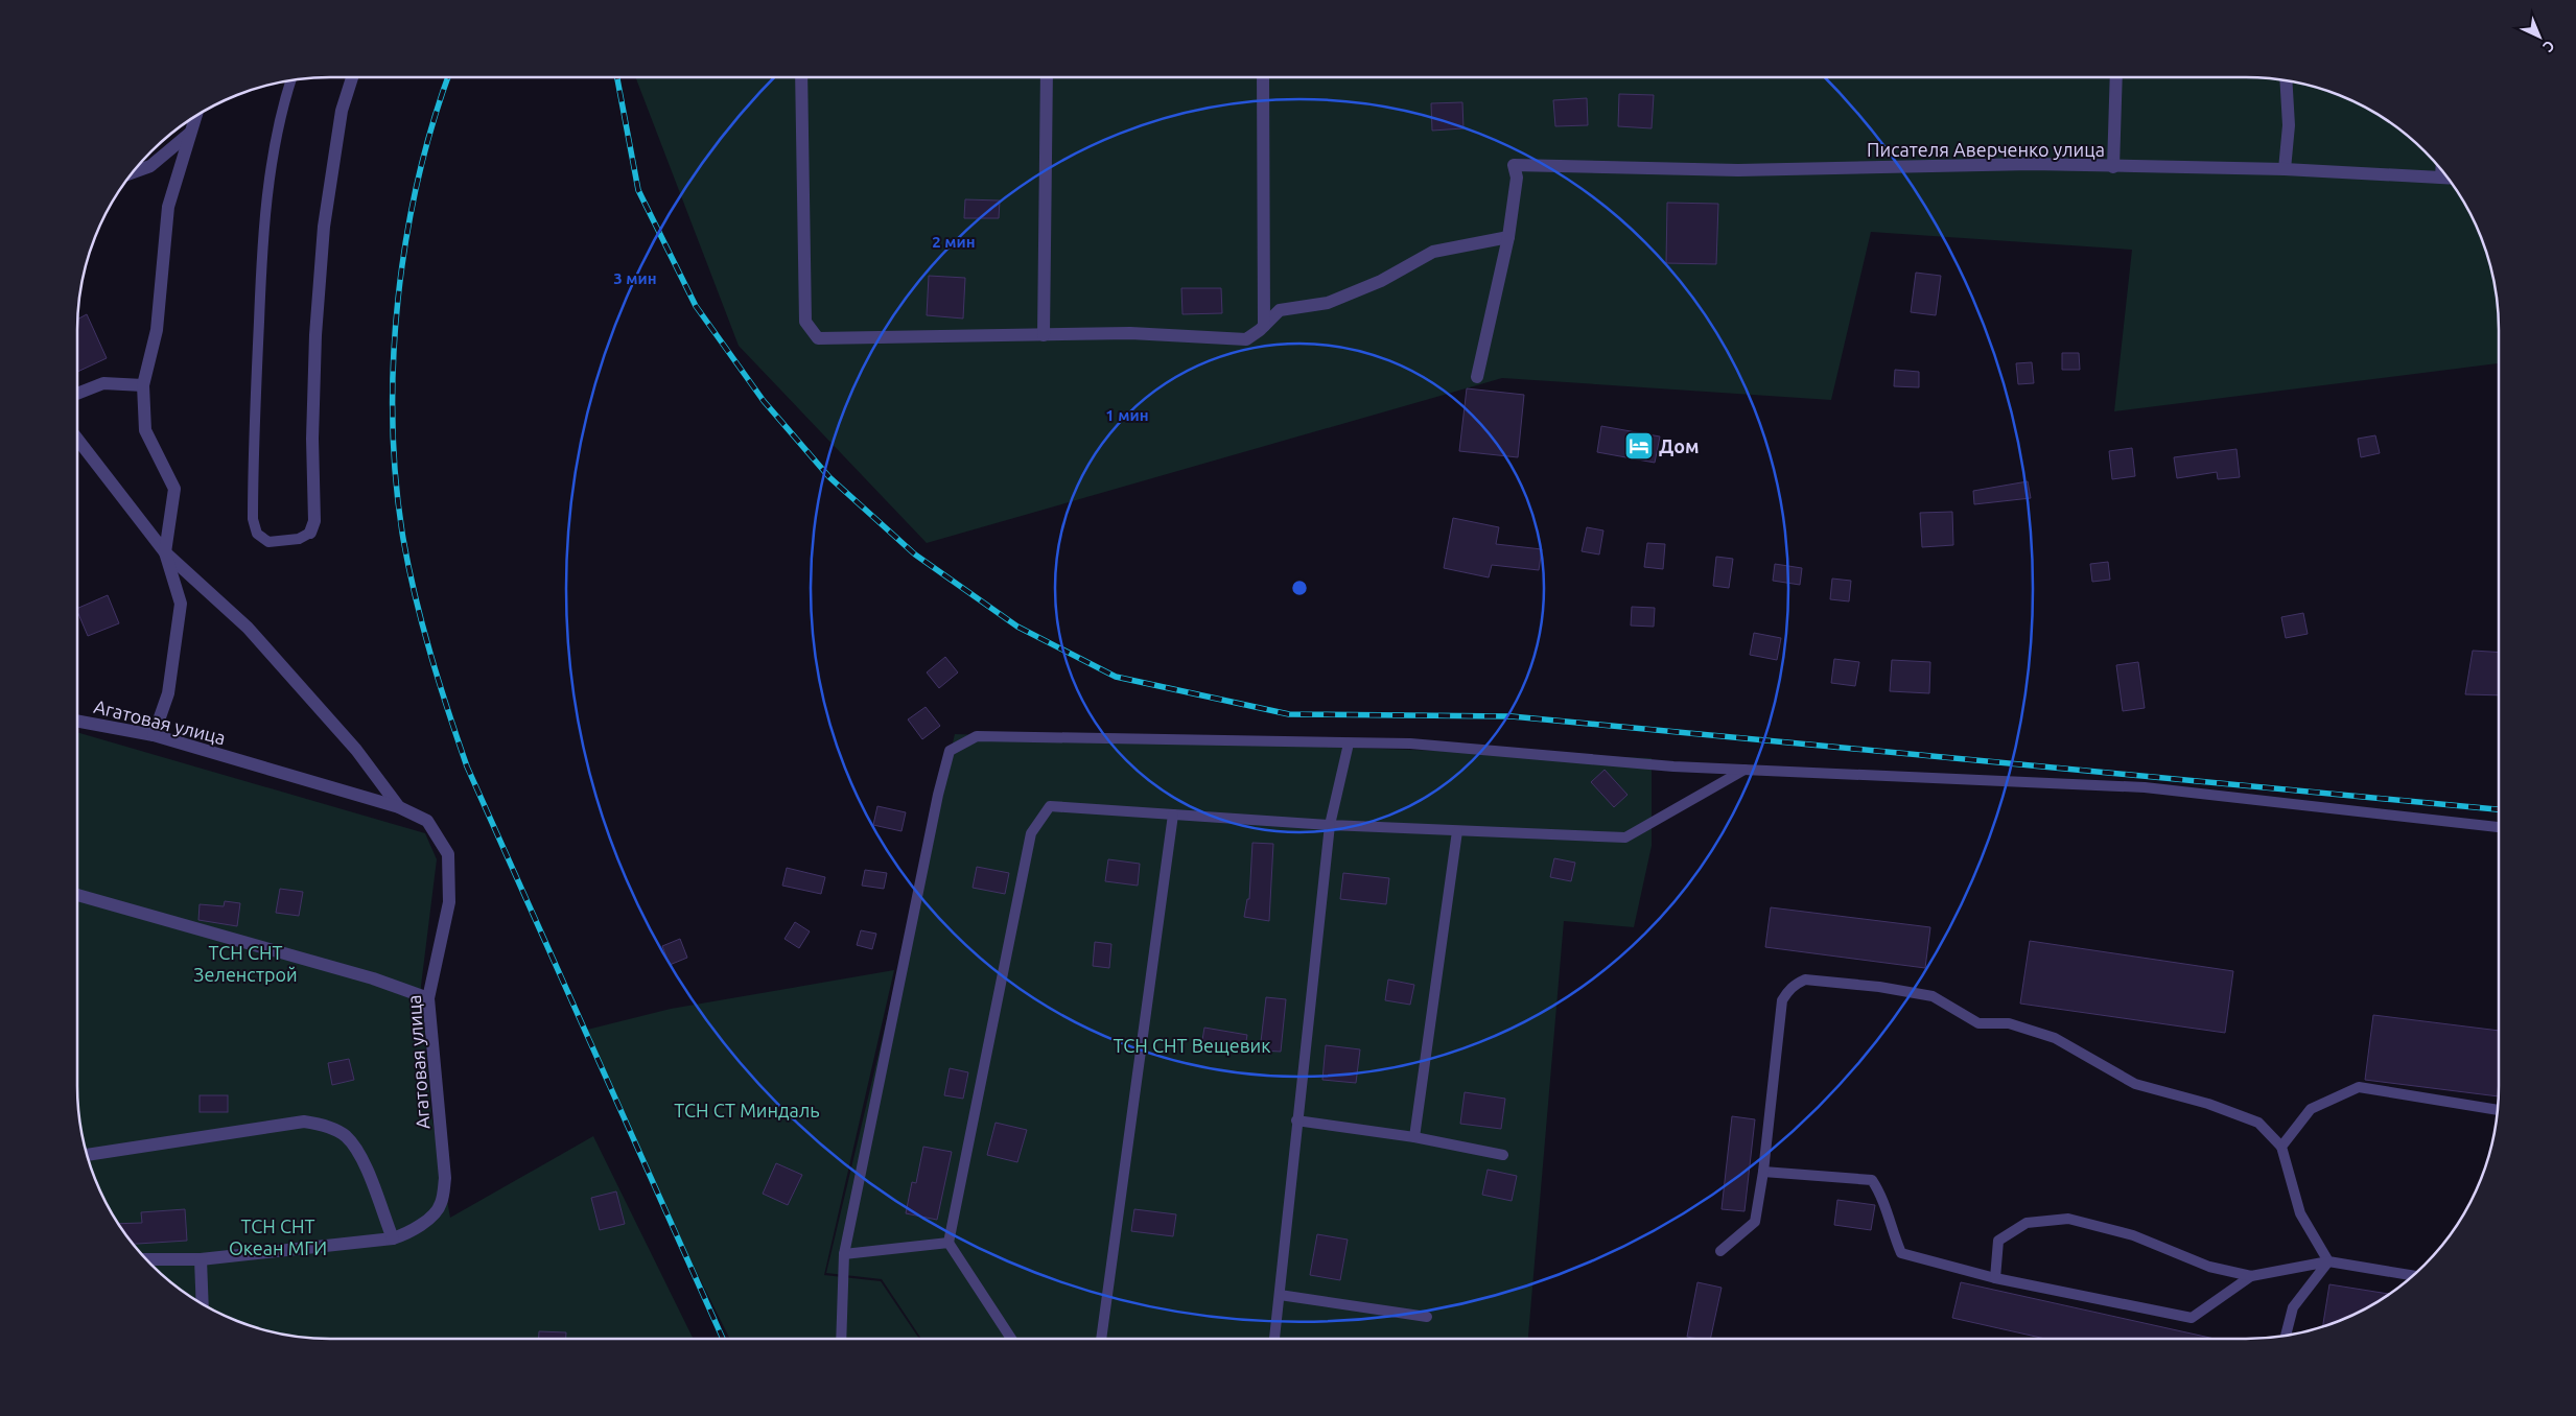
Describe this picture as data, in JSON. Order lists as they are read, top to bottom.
{
  "streets": {
    "street": ["Писателя Аверченко улица", "Агатовая улица"]
  },
  "parks": [
    "ТСН СНТ Зеленстрой",
    "ТСН СНТ Вещевик",
    "ТСН СТ Миндаль",
    "ТСН СНТ Океан МГИ"
  ],
  "places": {
    "hotel": ["Дом"]
  },
  "north": "bottom right",
  "rings": ["2 мин", "3 мин", "1 мин"]
}
